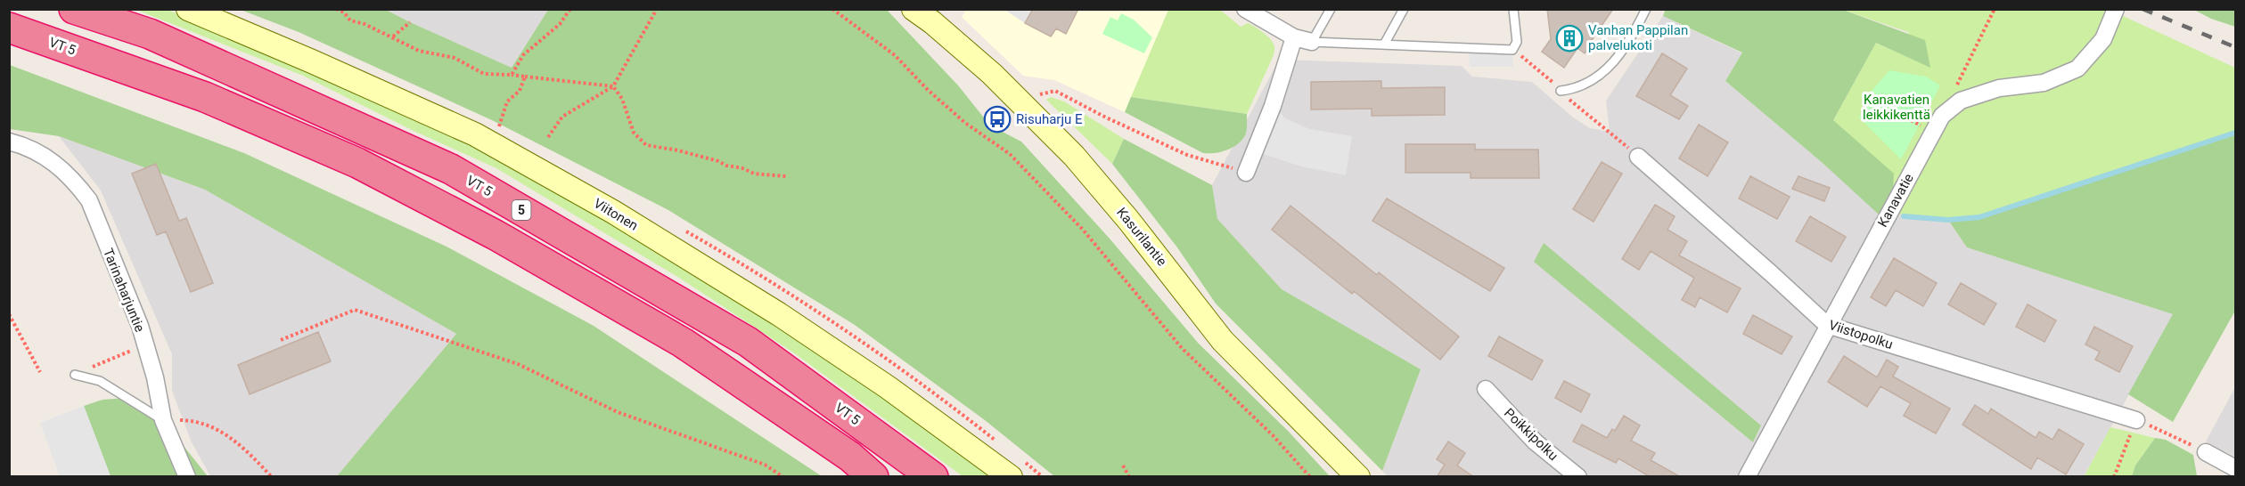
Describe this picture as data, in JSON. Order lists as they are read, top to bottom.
{
  "streets": {
    "highway": ["VT 5", "5"],
    "main road": ["Viitonen", "Kasurilantie"],
    "street": [
      "Kanavatie",
      "Tarinaharjuntie",
      "Viistopolku",
      "Poikkipolku"
    ]
  },
  "crossings": [
    ["Kanavatie", "Viistopolku"]
  ],
  "parks": ["Kanavatien leikkikenttä"],
  "places": {
    "building": ["Vanhan Pappilan palvelukoti"],
    "bus stop": ["Risuharju E"]
  }
}
